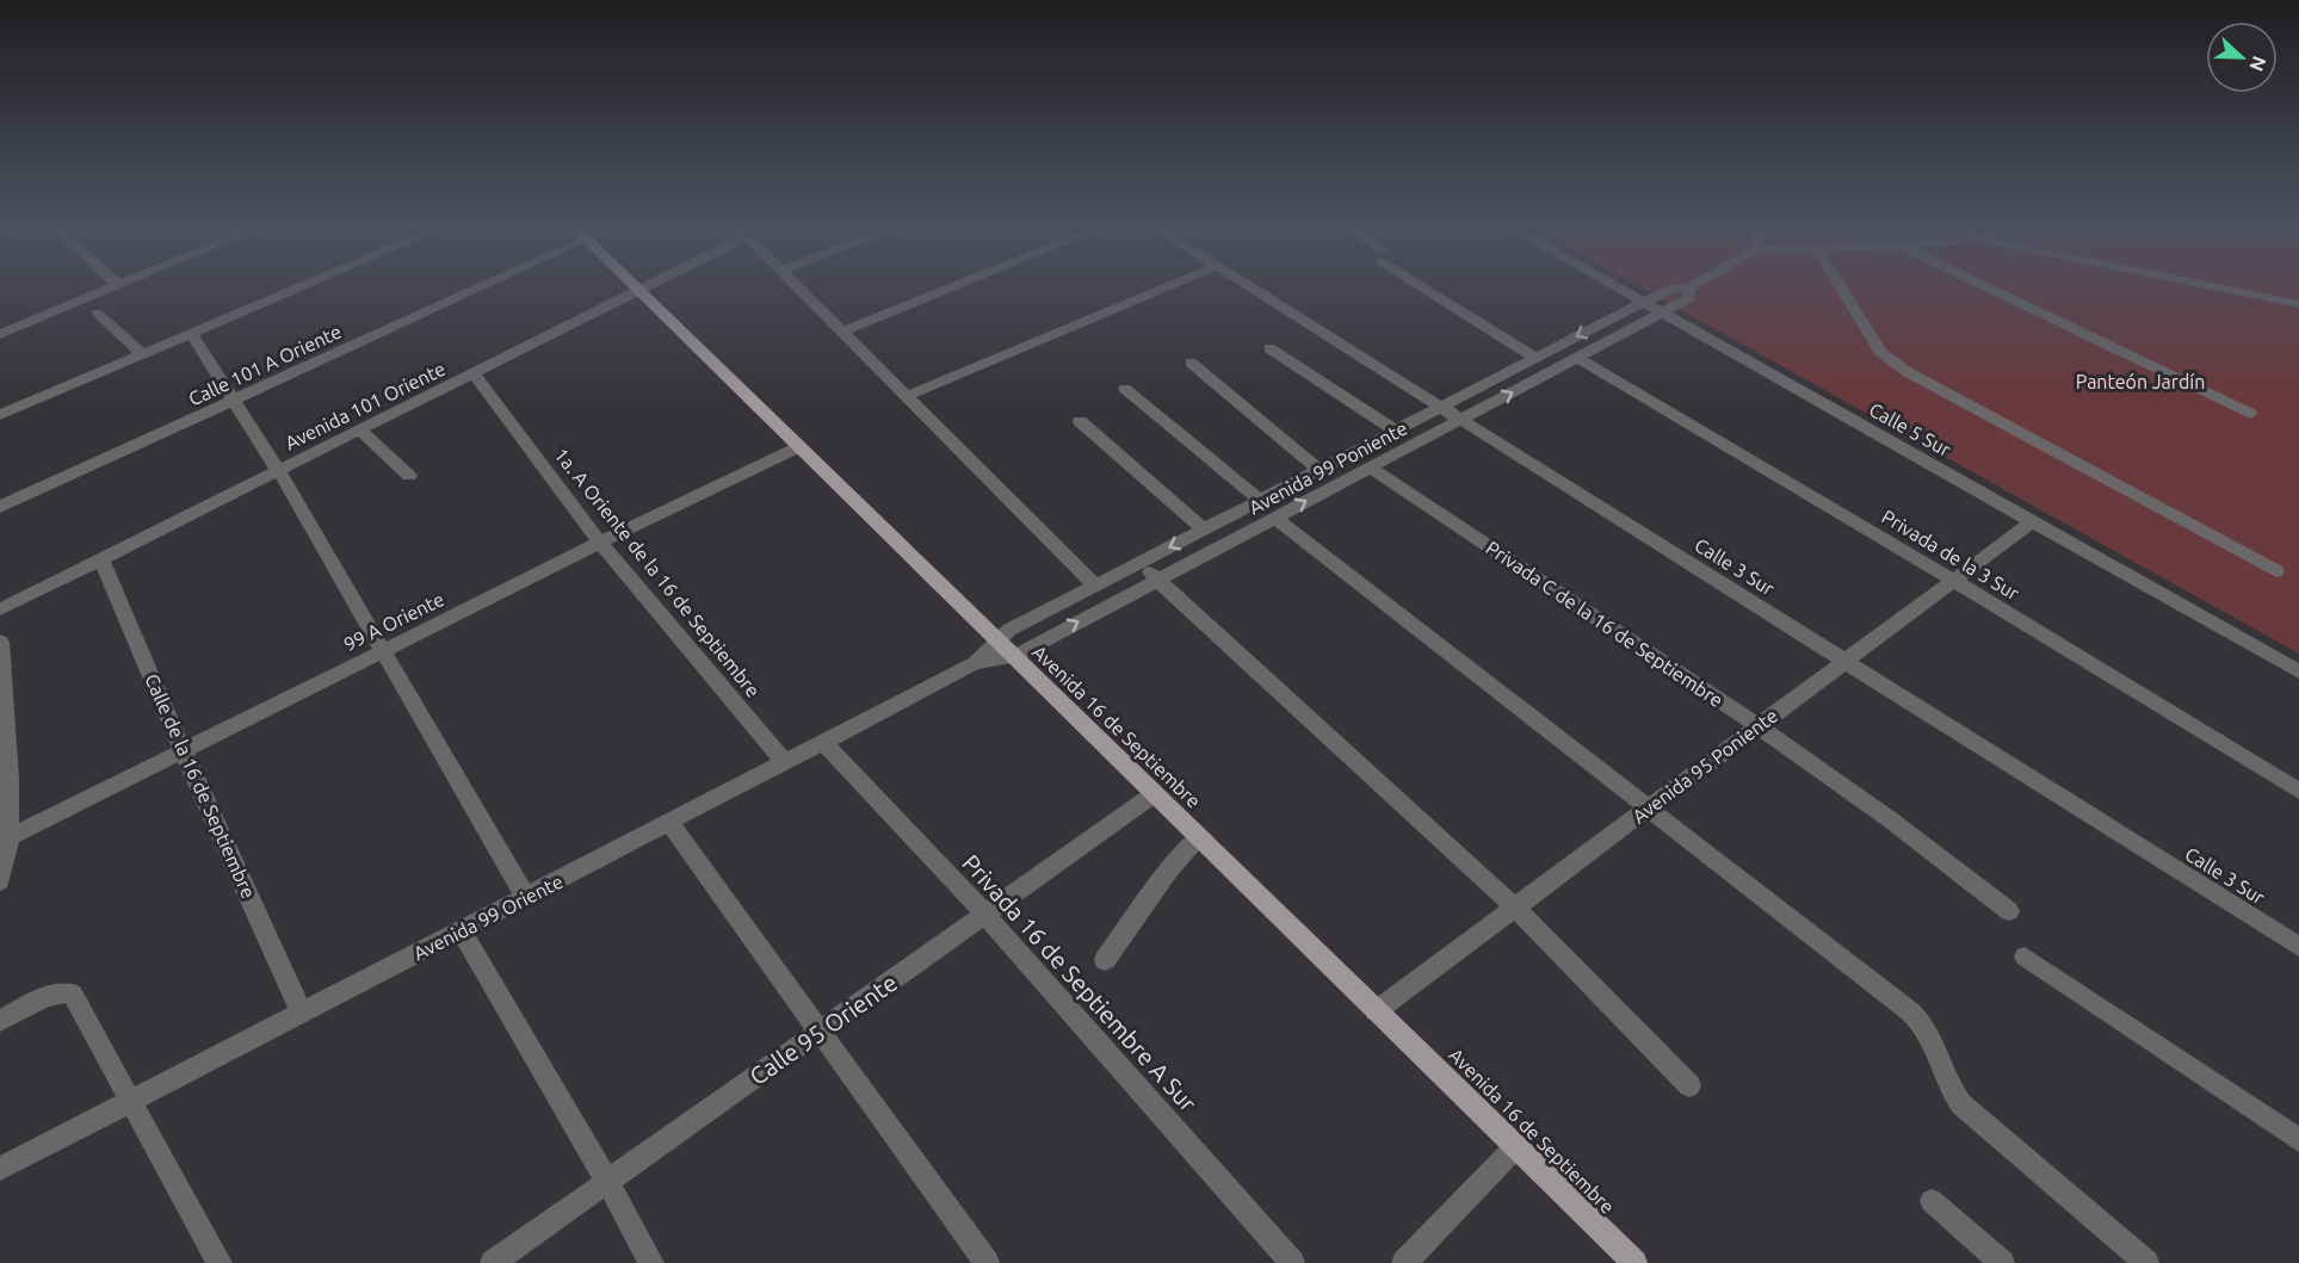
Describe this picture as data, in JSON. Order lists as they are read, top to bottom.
{
  "streets": {
    "main road": ["Avenida 16 de Septiembre"],
    "street": [
      "Calle 101 A Oriente",
      "Avenida 101 Oriente",
      "Calle 5 Sur",
      "Avenida 99 Poniente",
      "Privada de la 3 Sur",
      "Calle 3 Sur",
      "1a. A Oriente de la 16 de Septiembre",
      "99 A Oriente",
      "Privada C de la 16 de Septiembre",
      "Avenida 95 Poniente",
      "Calle de la 16 de Septiembre",
      "Avenida 99 Oriente",
      "Privada 16 de Septiembre A Sur",
      "Calle 95 Oriente"
    ]
  },
  "crossings": [
    ["Avenida 101 Oriente", "1a. A Oriente de la 16 de Septiembre"],
    ["Avenida 101 Oriente", "Avenida 16 de Septiembre"],
    ["Avenida 101 Oriente", "Calle de la 16 de Septiembre"],
    ["Calle 5 Sur", "Avenida 99 Poniente"],
    ["Calle 5 Sur", "Avenida 95 Poniente"],
    ["Avenida 99 Poniente", "Privada de la 3 Sur"],
    ["Avenida 99 Poniente", "Calle 3 Sur"],
    ["Avenida 99 Poniente", "Privada C de la 16 de Septiembre"],
    ["Avenida 99 Poniente", "Avenida 16 de Septiembre"],
    ["Avenida 99 Poniente", "Avenida 99 Oriente"],
    ["Privada de la 3 Sur", "Avenida 95 Poniente"],
    ["Calle 3 Sur", "Avenida 95 Poniente"],
    ["1a. A Oriente de la 16 de Septiembre", "99 A Oriente"],
    ["1a. A Oriente de la 16 de Septiembre", "Avenida 99 Oriente"],
    ["99 A Oriente", "Avenida 16 de Septiembre"],
    ["99 A Oriente", "Calle de la 16 de Septiembre"],
    ["Privada C de la 16 de Septiembre", "Avenida 95 Poniente"],
    ["Avenida 16 de Septiembre", "Avenida 95 Poniente"],
    ["Avenida 16 de Septiembre", "Avenida 99 Oriente"],
    ["Avenida 16 de Septiembre", "Calle 95 Oriente"],
    ["Calle de la 16 de Septiembre", "Avenida 99 Oriente"],
    ["Avenida 99 Oriente", "Privada 16 de Septiembre A Sur"],
    ["Privada 16 de Septiembre A Sur", "Calle 95 Oriente"]
  ],
  "parks": ["Panteón Jardín"],
  "north": "right"
}
